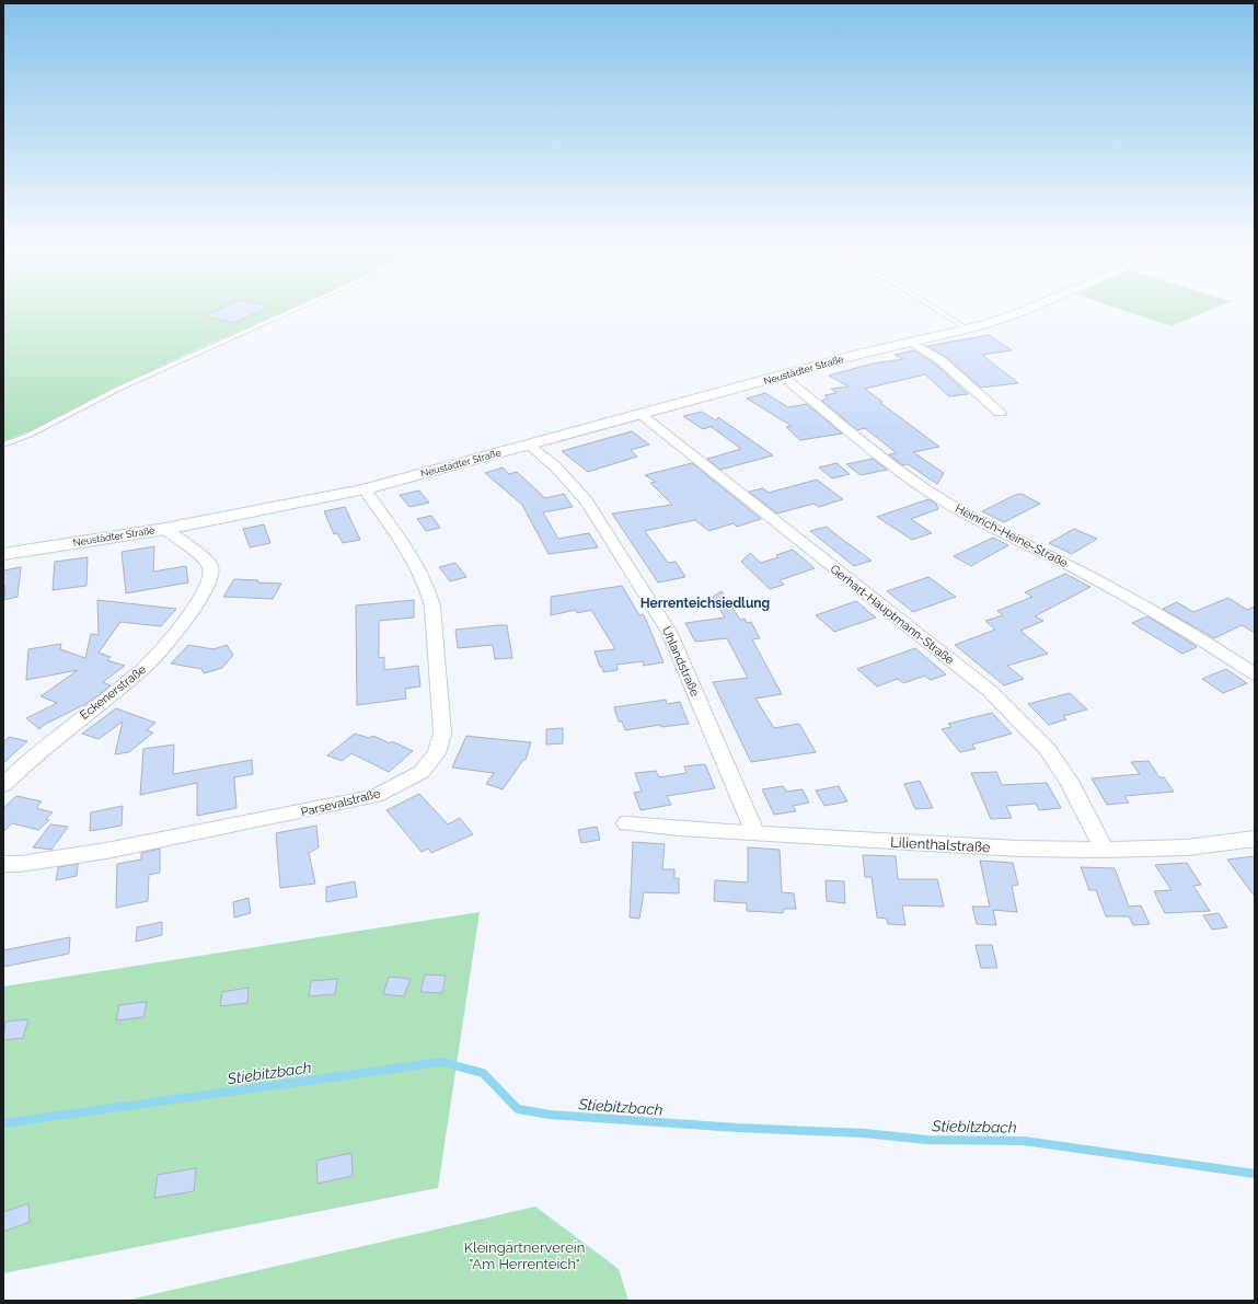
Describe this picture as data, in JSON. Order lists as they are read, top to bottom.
{
  "streets": {
    "street": [
      "Neustädter Straße",
      "Heinrich-Heine-Straße",
      "Gerhart-Hauptmann-Straße",
      "Uhlandstraße",
      "Eckenerstraße",
      "Parsevalstraße",
      "Lilienthalstraße"
    ]
  },
  "crossings": [
    ["Neustädter Straße", "Heinrich-Heine-Straße"],
    ["Neustädter Straße", "Gerhart-Hauptmann-Straße"],
    ["Neustädter Straße", "Uhlandstraße"],
    ["Neustädter Straße", "Eckenerstraße"],
    ["Neustädter Straße", "Parsevalstraße"],
    ["Gerhart-Hauptmann-Straße", "Lilienthalstraße"],
    ["Uhlandstraße", "Lilienthalstraße"]
  ],
  "districts": ["Herrenteichsiedlung"],
  "water": ["Stiebitzbach"],
  "parks": ["Kleingärtnerverein \"Am Herrenteich\""]
}
